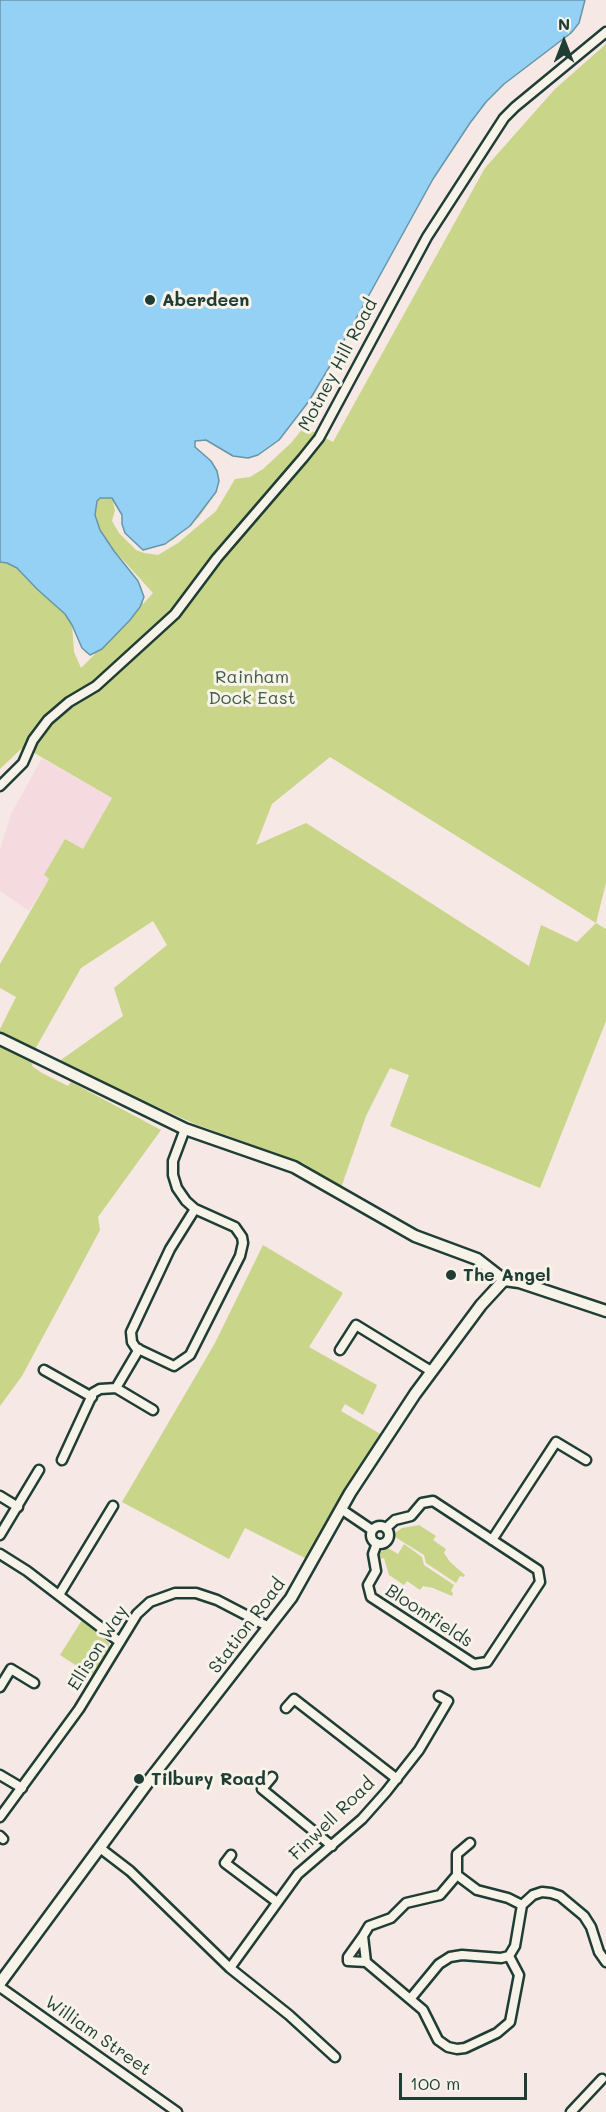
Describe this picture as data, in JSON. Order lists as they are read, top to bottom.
{
  "streets": {
    "main road": ["Station Road"],
    "street": [
      "Motney Hill Road",
      "Bloomfields",
      "Ellison Way",
      "Finwell Road",
      "William Street"
    ]
  },
  "crossings": [
    ["Station Road", "Ellison Way"],
    ["Station Road", "William Street"]
  ],
  "parks": ["Rainham Dock East"],
  "places": ["Aberdeen", "The Angel", "Tilbury Road"],
  "scale_bar": "100 m",
  "north": "top"
}
